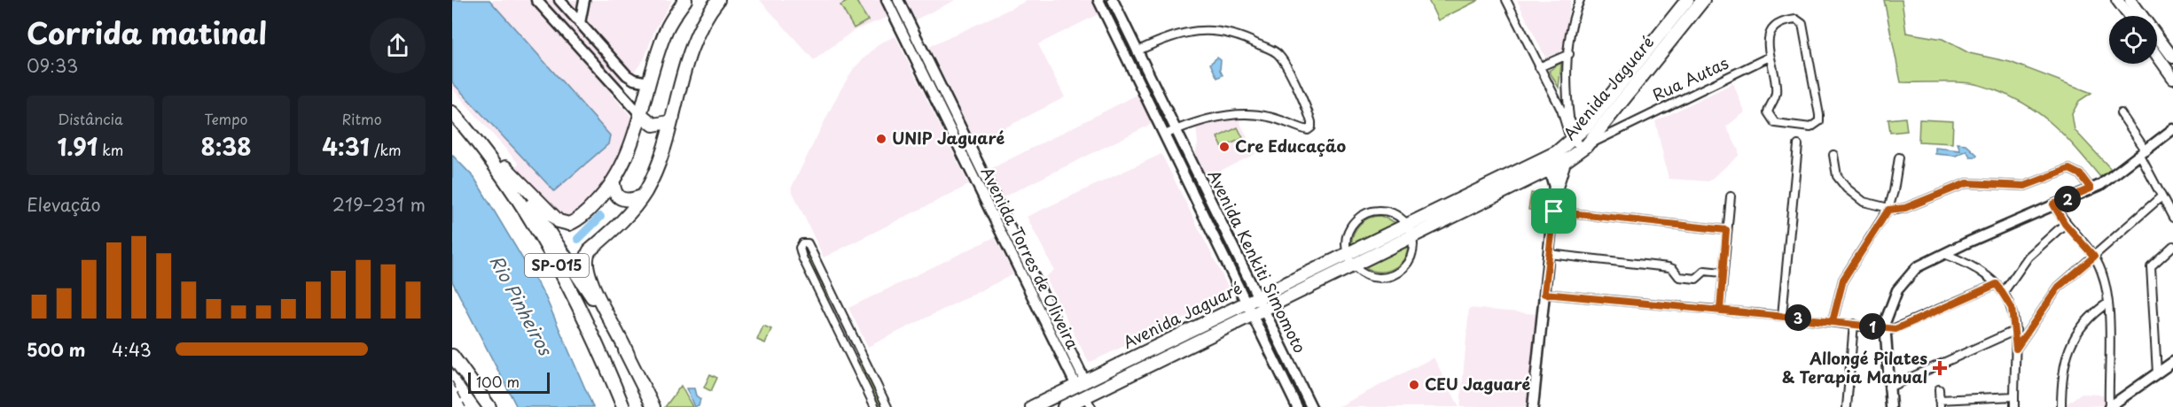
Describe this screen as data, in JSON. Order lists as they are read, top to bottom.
{
  "streets": {
    "highway": ["Avenida Jaguaré", "SP-015"],
    "street": ["Rua Autas", "Avenida Torres de Oliveira", "Avenida Kenkiti Simomoto"]
  },
  "crossings": [
    ["Rua Autas", "Avenida Jaguaré"],
    ["Avenida Jaguaré", "Avenida Torres de Oliveira"],
    ["Avenida Jaguaré", "Avenida Kenkiti Simomoto"]
  ],
  "water": ["Rio Pinheiros"],
  "places": {
    "other": ["UNIP Jaguaré", "Cre Educação", "CEU Jaguaré"],
    "health": ["Allongé Pilates & Terapia Manual"]
  },
  "scale_bar": "100 m",
  "page": {
    "heading": ["Corrida matinal", "09:33"],
    "stats": [
      ["Distância", "1.91 km"],
      ["Tempo", "8:38"],
      ["Ritmo", "4:31 /km"]
    ],
    "chart": ["Elevação", "219–231 m"],
    "pins": ["2", "3", "1"],
    "list": [
      {
        "name": "500 m",
        "note": "4:43"
      }
    ],
    "scale": "100 m"
  }
}
